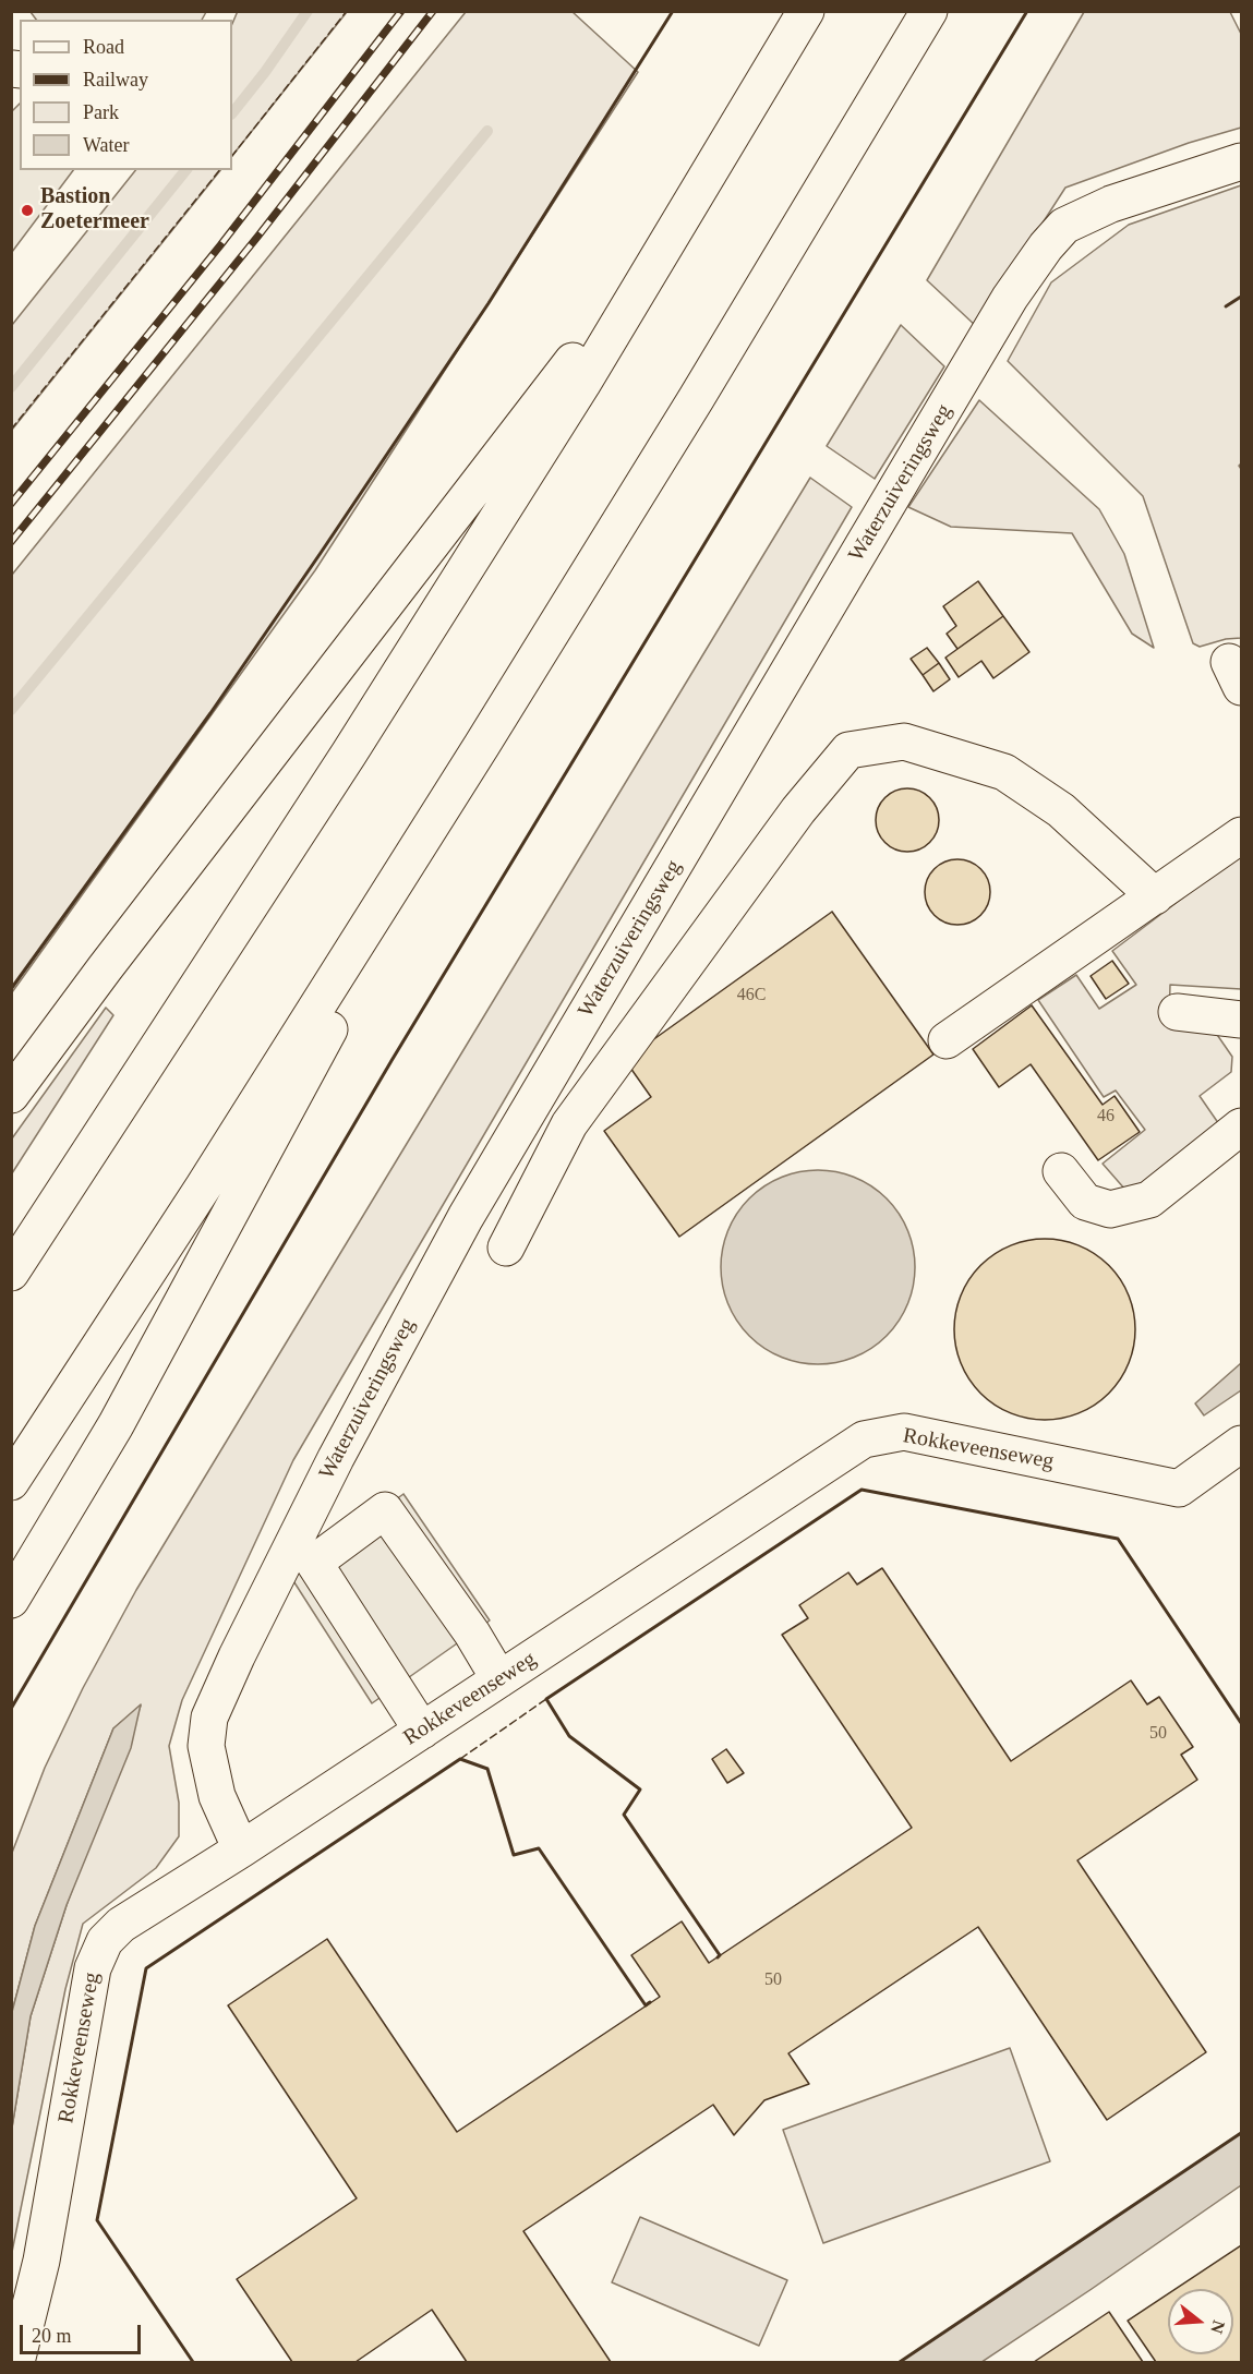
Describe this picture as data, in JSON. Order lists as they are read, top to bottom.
{
  "streets": {
    "main road": ["Waterzuiveringsweg", "Rokkeveenseweg"]
  },
  "crossings": [
    ["Waterzuiveringsweg", "Rokkeveenseweg"]
  ],
  "places": ["Bastion Zoetermeer"],
  "house_numbers": [
    "46C",
    "46",
    "50",
    "50"
  ],
  "legend": [
    "Road",
    "Railway",
    "Park",
    "Water"
  ],
  "scale_bar": "20 m",
  "north": "right"
}
